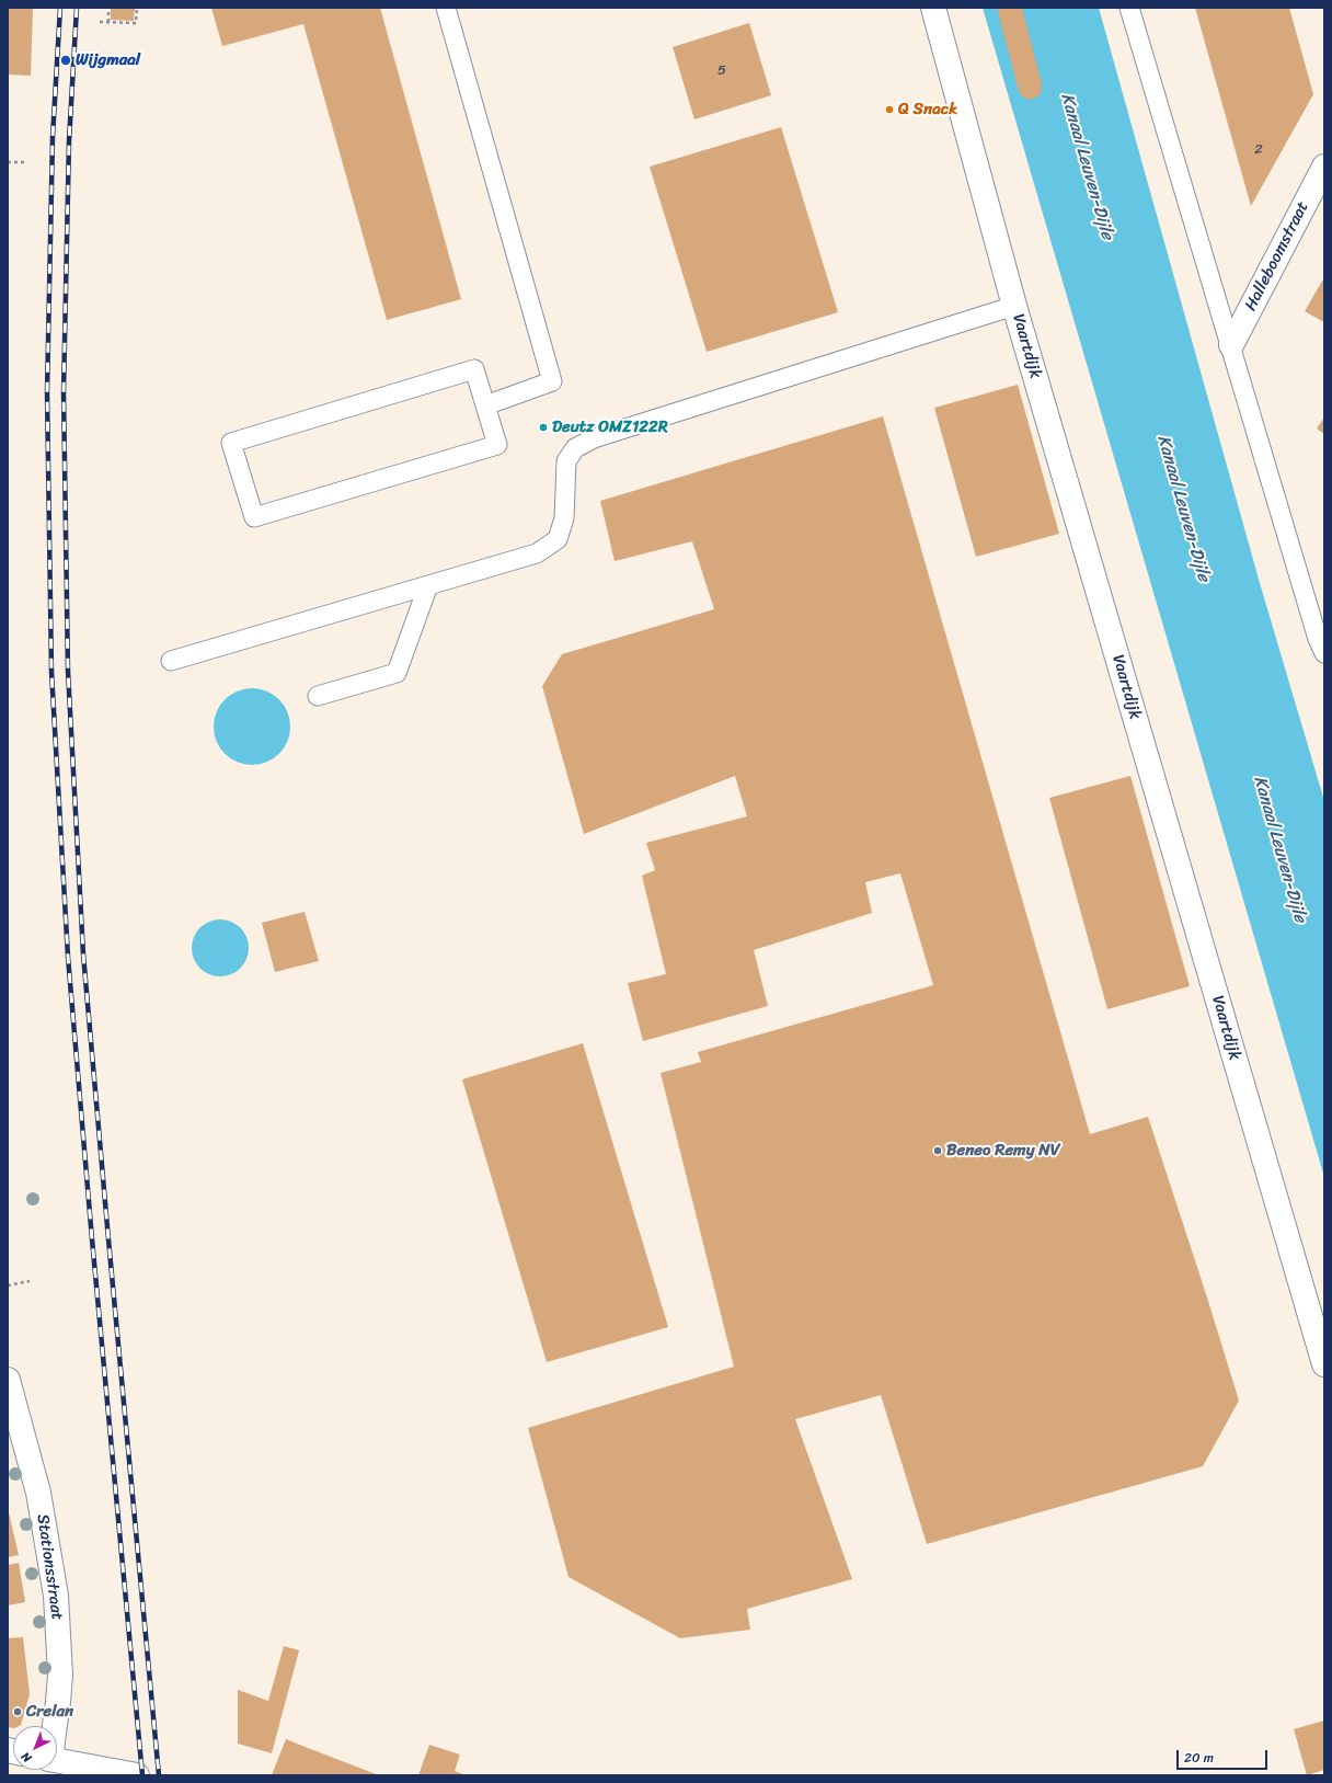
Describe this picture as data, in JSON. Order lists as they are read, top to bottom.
{
  "streets": {
    "street": ["Halleboomstraat", "Vaartdijk", "Stationsstraat"]
  },
  "water": ["Kanaal Leuven-Dijle"],
  "places": [
    "Wijgmaal",
    "Q Snack",
    "Deutz OMZ122R",
    "Beneo Remy NV",
    "Crelan"
  ],
  "house_numbers": ["5", "2"],
  "scale_bar": "20 m",
  "north": "bottom left"
}
